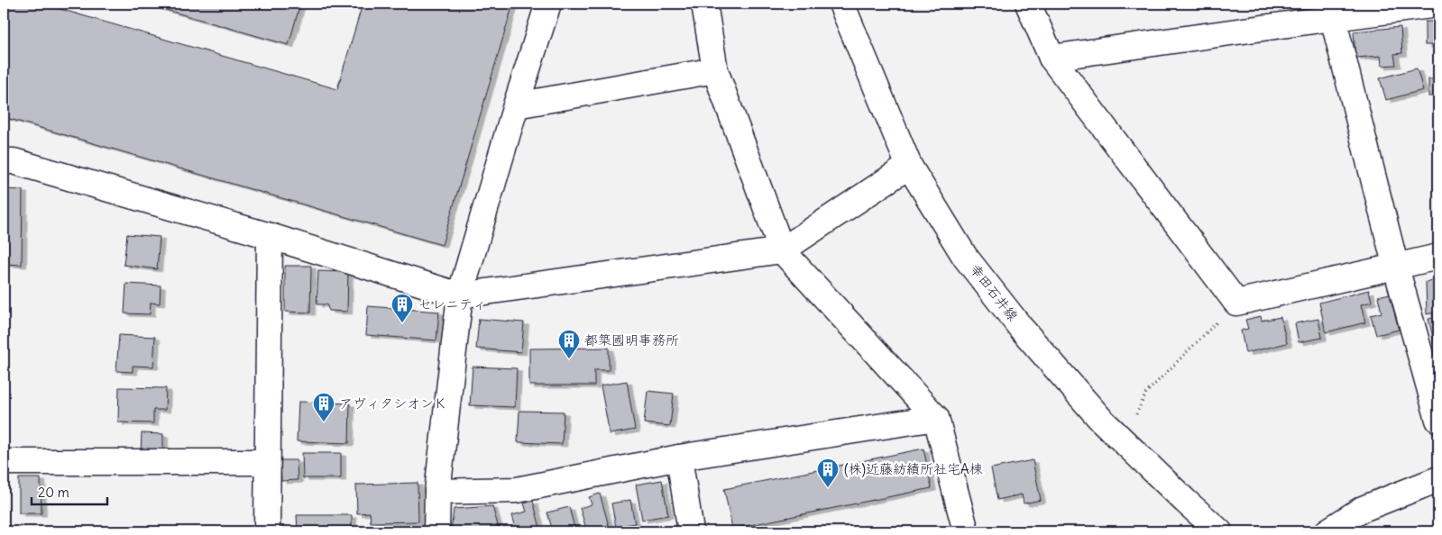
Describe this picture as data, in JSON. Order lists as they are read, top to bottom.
{
  "streets": {
    "street": ["幸田石井線"]
  },
  "places": {
    "building": [
      "セレニティ",
      "都築國明事務所",
      "アヴィタシオンＫ",
      "(株)近藤紡績所社宅A棟"
    ]
  },
  "scale_bar": "20 m"
}
